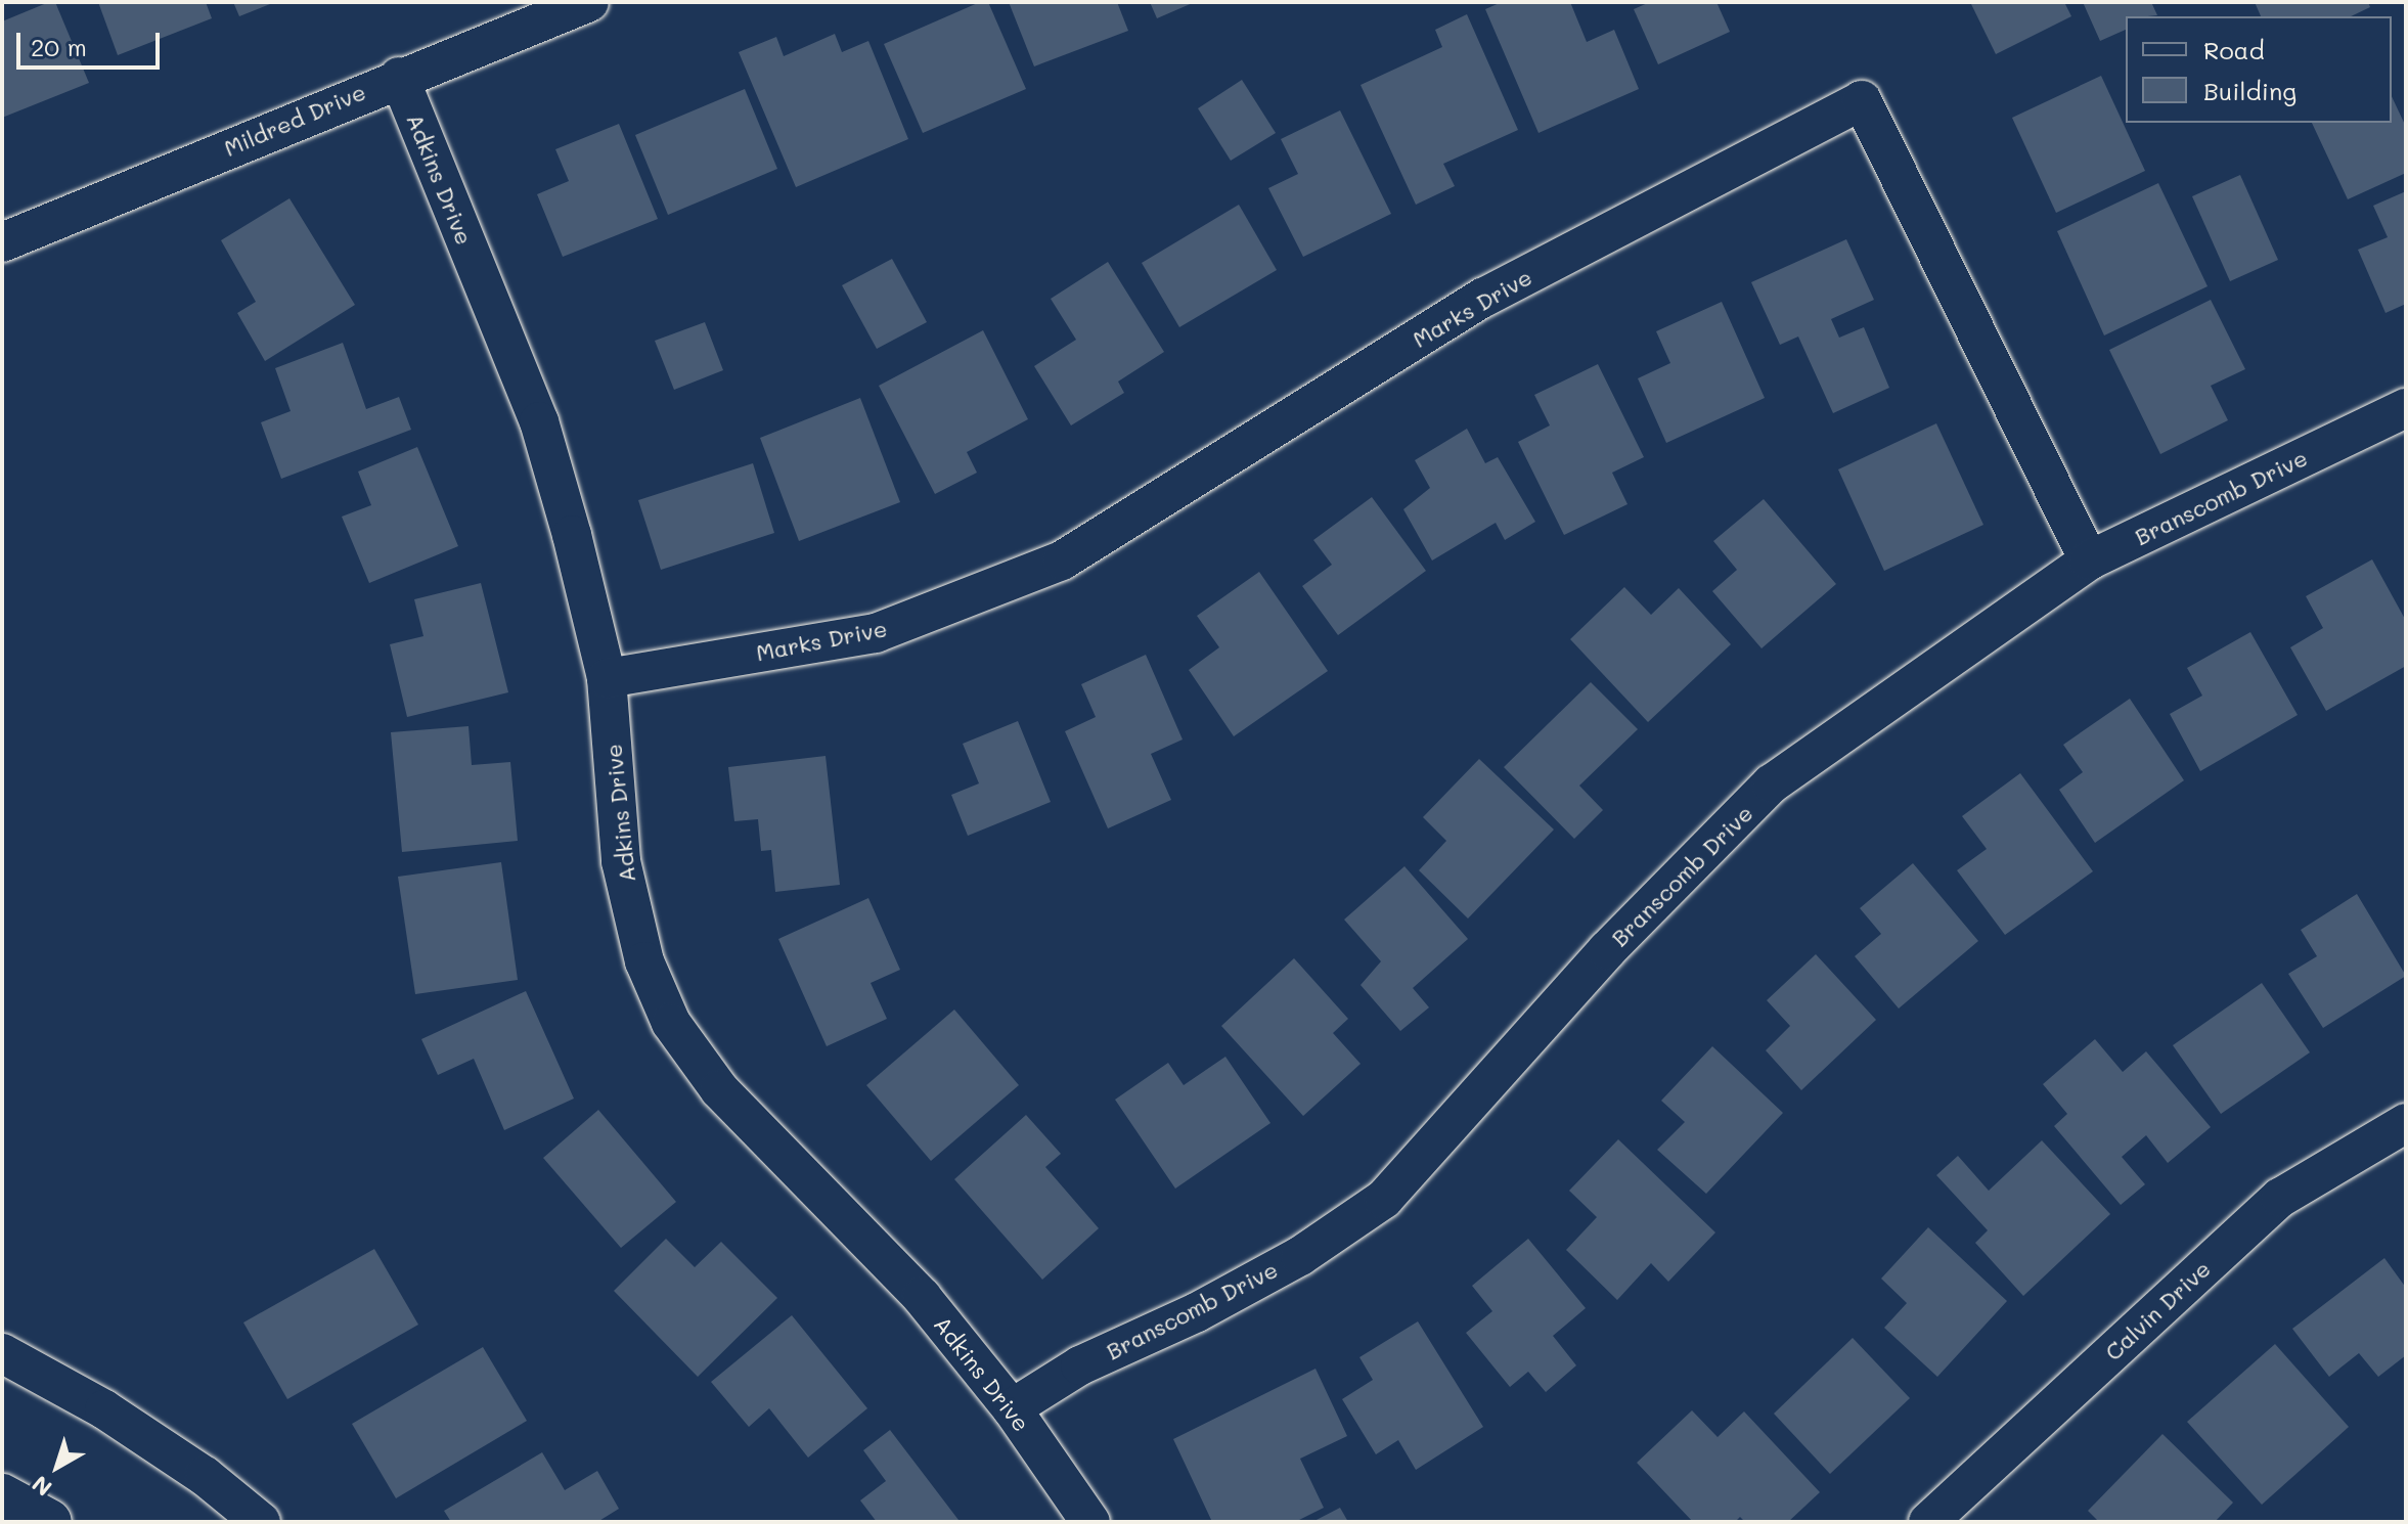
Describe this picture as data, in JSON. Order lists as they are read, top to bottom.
{
  "streets": {
    "street": [
      "Mildred Drive",
      "Adkins Drive",
      "Marks Drive",
      "Branscomb Drive",
      "Calvin Drive"
    ]
  },
  "crossings": [
    ["Mildred Drive", "Adkins Drive"],
    ["Adkins Drive", "Marks Drive"],
    ["Adkins Drive", "Branscomb Drive"],
    ["Marks Drive", "Branscomb Drive"]
  ],
  "legend": ["Road", "Building"],
  "scale_bar": "20 m",
  "north": "bottom left"
}
